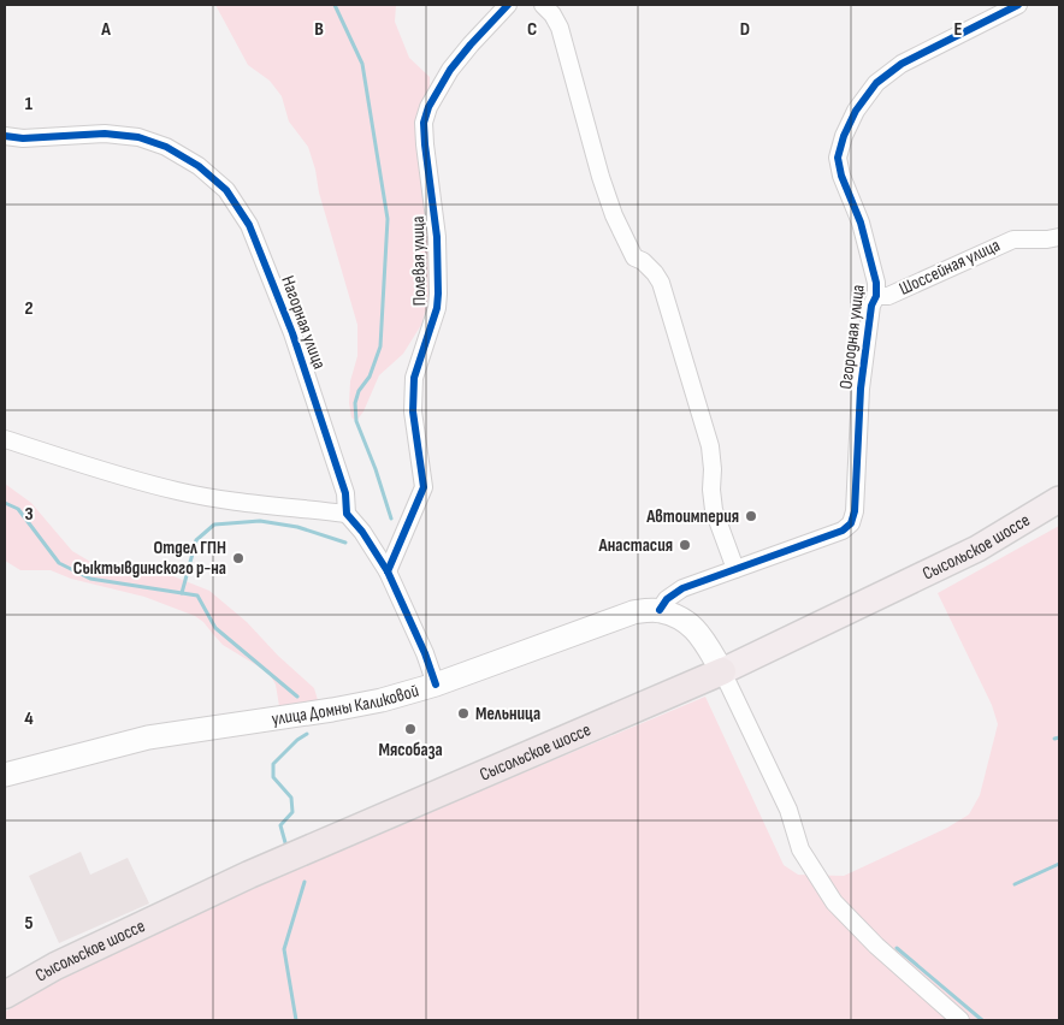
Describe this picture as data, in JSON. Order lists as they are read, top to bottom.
{
  "streets": {
    "highway": ["Сысольское шоссе"],
    "main road": ["улица Домны Каликовой"],
    "street": [
      "Полевая улица",
      "Шоссейная улица",
      "Нагорная улица",
      "Огородная улица"
    ]
  },
  "crossings": [
    ["Шоссейная улица", "Огородная улица"],
    ["Огородная улица", "улица Домны Каликовой"],
    ["Сысольское шоссе", "улица Домны Каликовой"]
  ],
  "places": [
    "Автоимперия",
    "Анастасия",
    "Отдел ГПН Сыктывдинского р-на",
    "Мельница",
    "Мясобаза"
  ],
  "grid": {
    "columns": [
      "A",
      "B",
      "C",
      "D",
      "E"
    ],
    "rows": [
      "1",
      "2",
      "3",
      "4",
      "5"
    ]
  }
}
